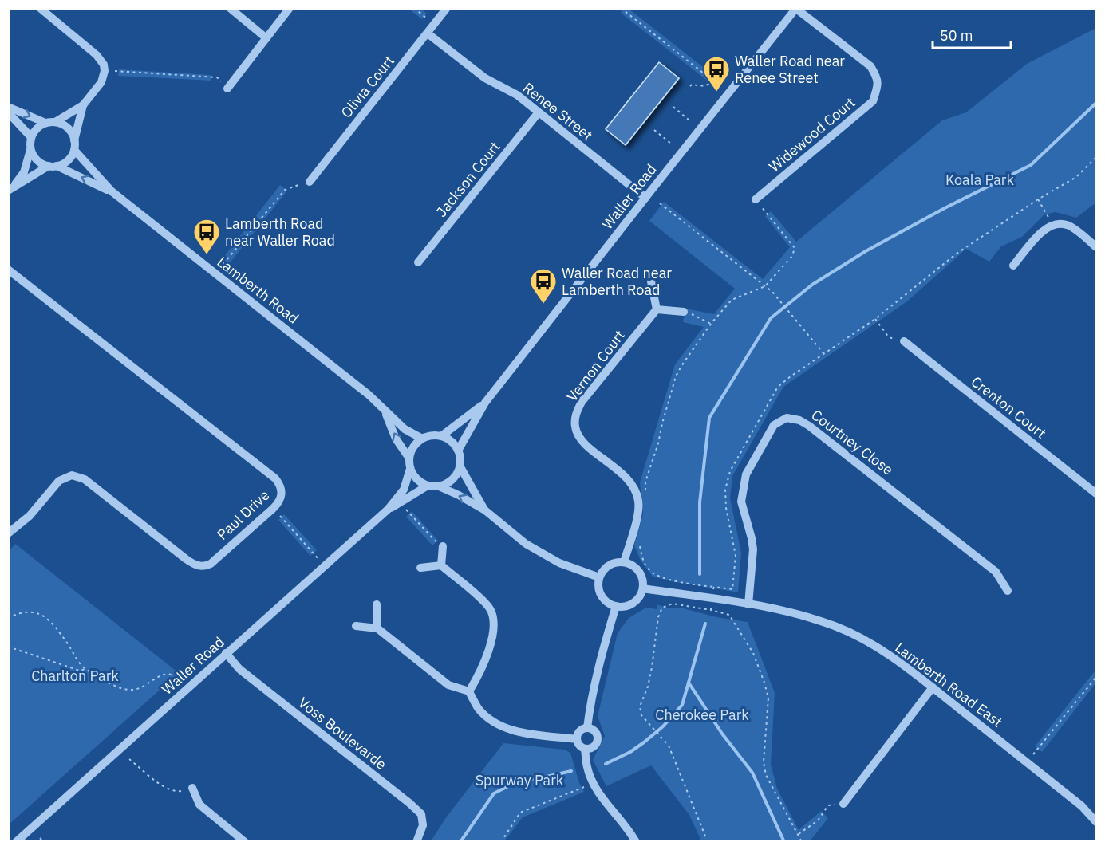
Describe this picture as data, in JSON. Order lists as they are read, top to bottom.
{
  "streets": {
    "street": [
      "Olivia Court",
      "Renee Street",
      "Widewood Court",
      "Jackson Court",
      "Waller Road",
      "Lamberth Road",
      "Vernon Court",
      "Crenton Court",
      "Courtney Close",
      "Paul Drive",
      "Lamberth Road East",
      "Voss Boulevarde"
    ]
  },
  "crossings": [
    ["Olivia Court", "Renee Street"],
    ["Renee Street", "Jackson Court"],
    ["Renee Street", "Waller Road"],
    ["Widewood Court", "Waller Road"],
    ["Waller Road", "Lamberth Road"],
    ["Waller Road", "Voss Boulevarde"],
    ["Vernon Court", "Lamberth Road East"],
    ["Courtney Close", "Lamberth Road East"]
  ],
  "parks": [
    "Koala Park",
    "Charlton Park",
    "Cherokee Park",
    "Spurway Park"
  ],
  "places": {
    "bus stop": ["Waller Road near Renee Street", "Lamberth Road near Waller Road", "Waller Road near Lamberth Road"]
  },
  "scale_bar": "50 m"
}
